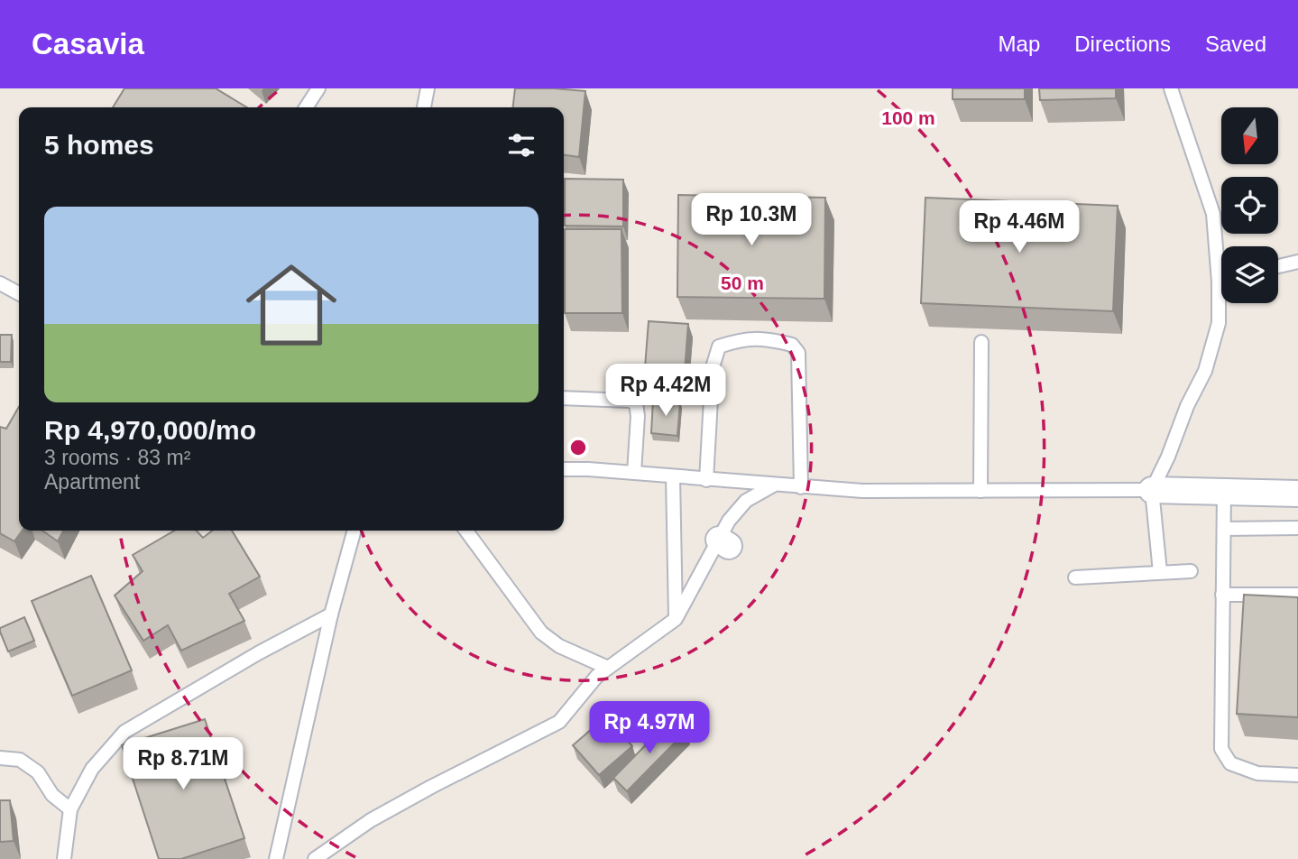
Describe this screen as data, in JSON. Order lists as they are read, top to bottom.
{
  "north": "bottom",
  "page": {
    "header": "Casavia",
    "nav": ["Map", "Directions", "Saved"],
    "heading": "5 homes",
    "list": [
      {
        "name": "Rp 4,970,000/mo",
        "note": "3 rooms · 83 m² · Apartment"
      }
    ],
    "price": [
      "Rp 10.3M",
      "Rp 4.46M",
      "Rp 4.42M",
      "Rp 4.97M",
      "Rp 8.71M"
    ]
  },
  "rings": ["100 m", "50 m"]
}
